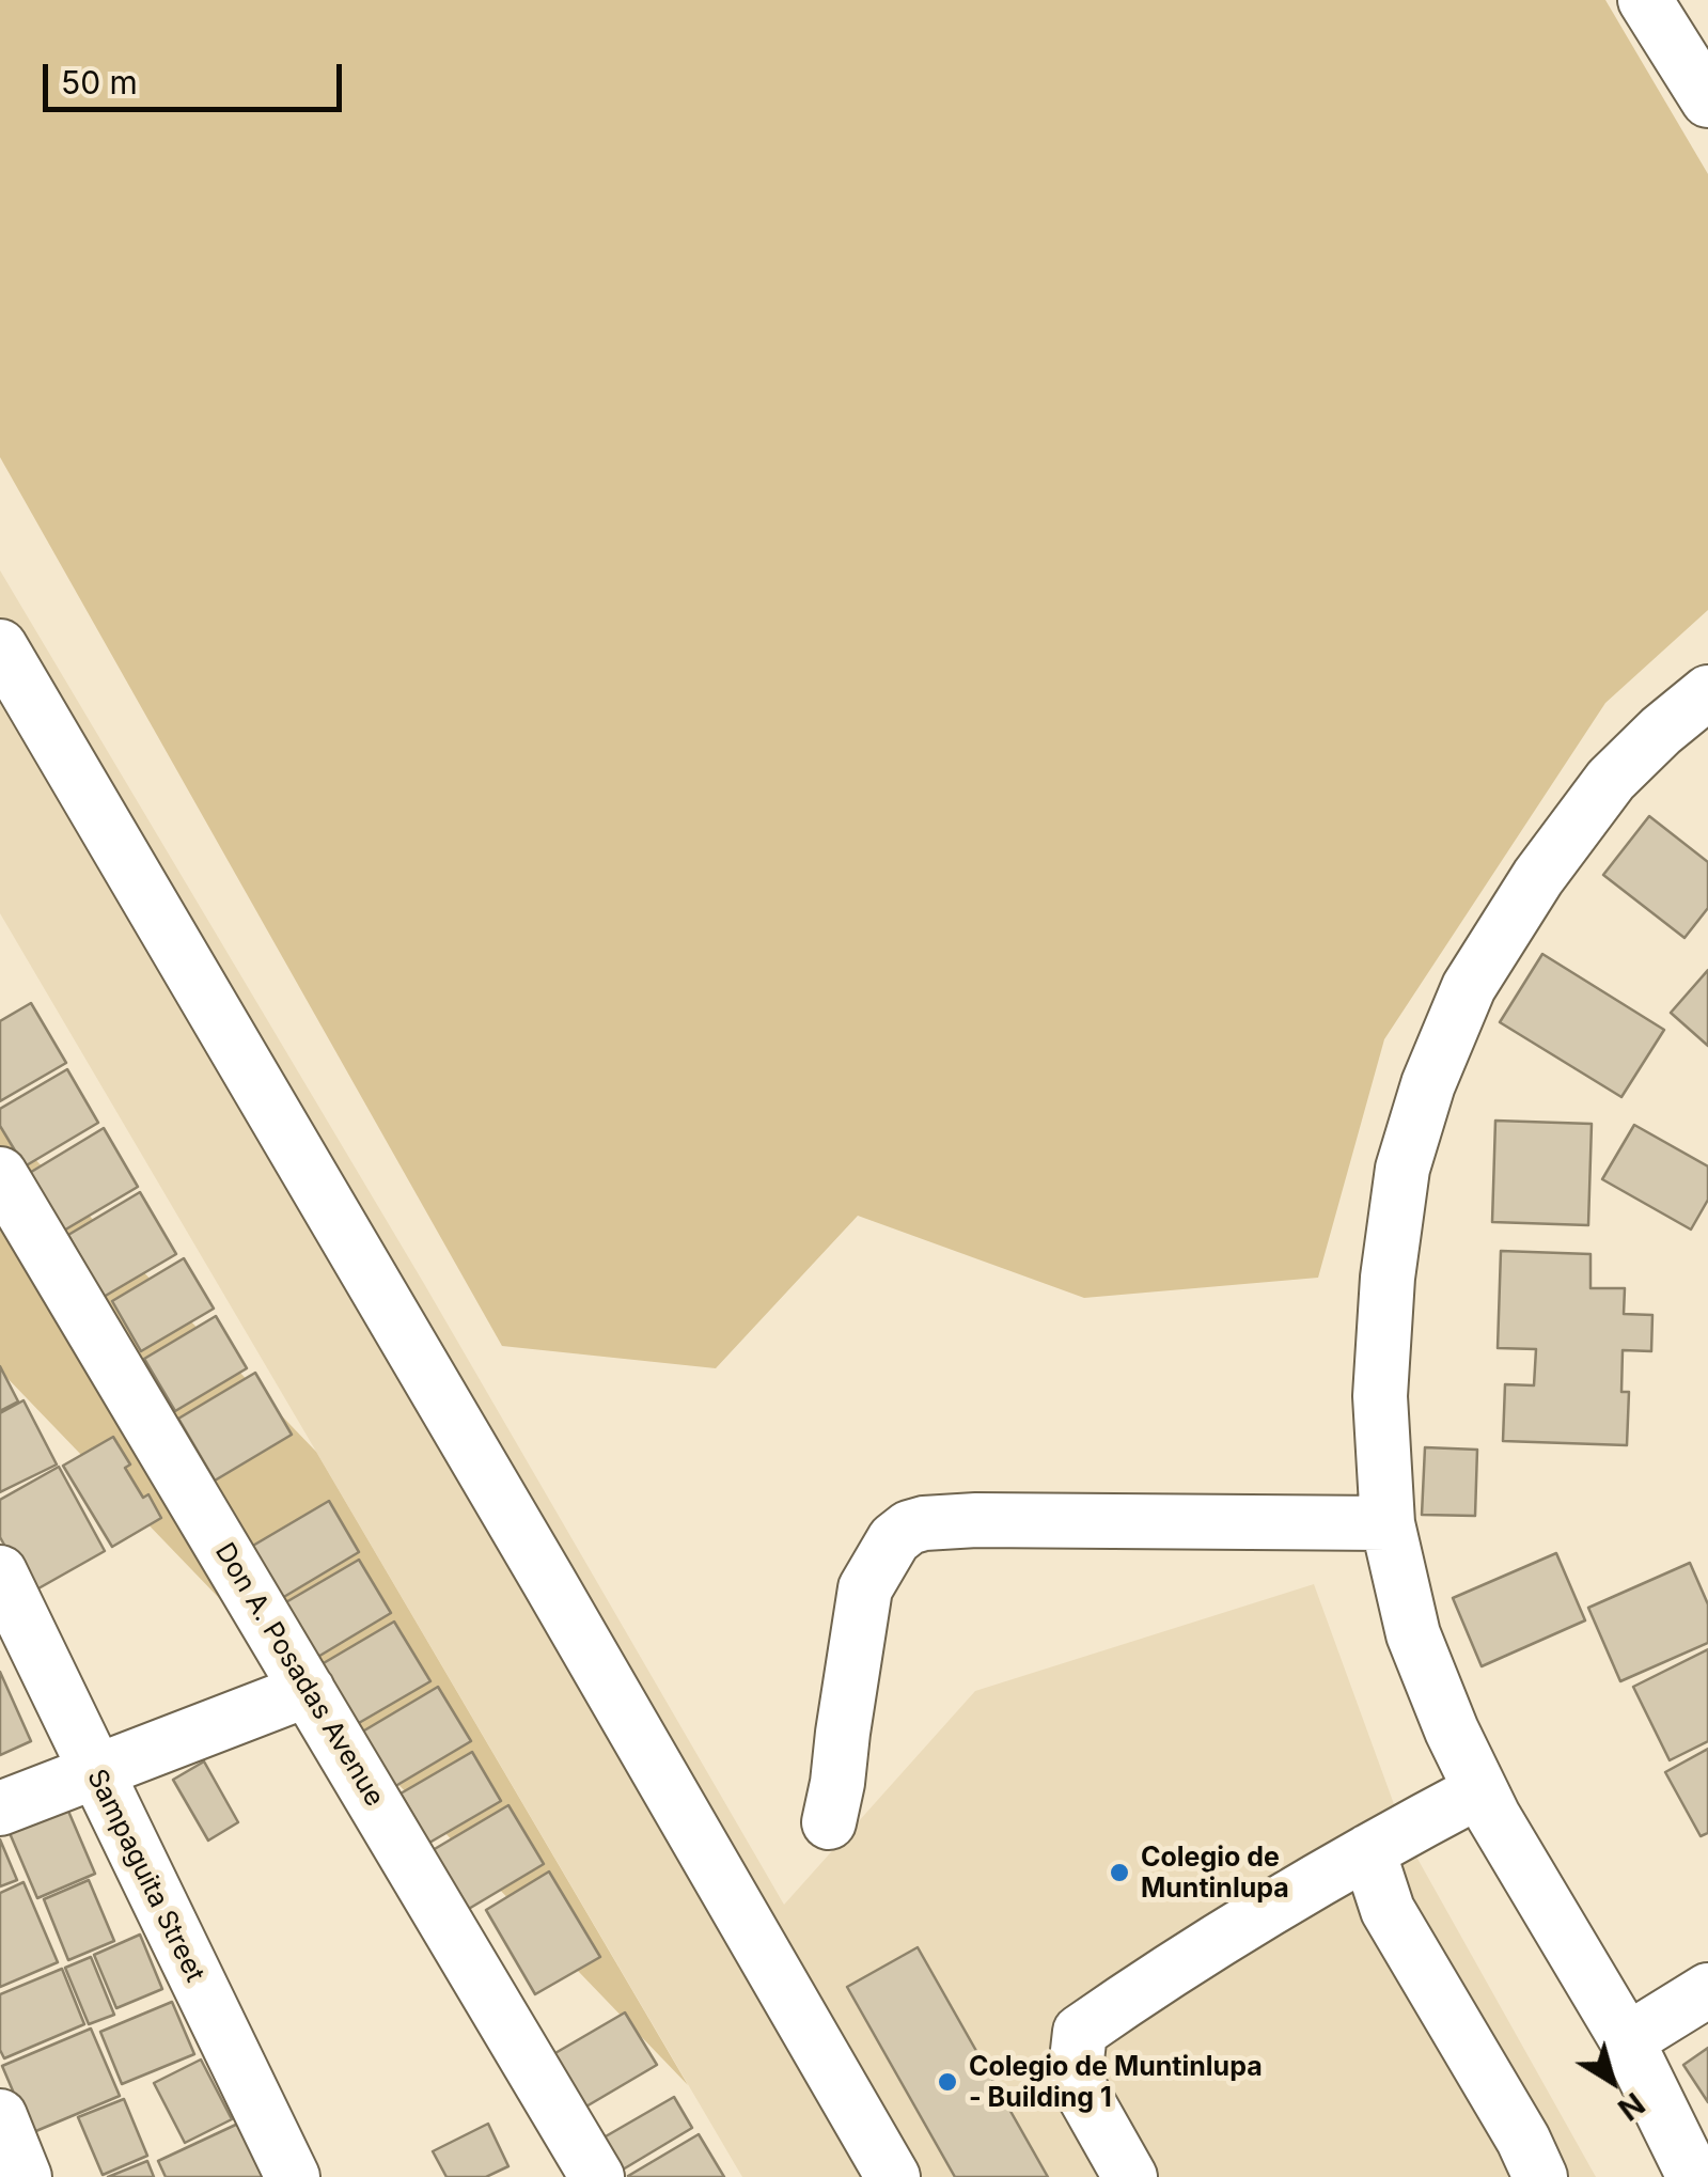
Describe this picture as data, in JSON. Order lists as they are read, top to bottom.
{
  "streets": {
    "street": ["Don A. Posadas Avenue", "Sampaguita Street"]
  },
  "places": ["Colegio de Muntinlupa", "Colegio de Muntinlupa - Building 1"],
  "scale_bar": "50 m",
  "north": "bottom right"
}
